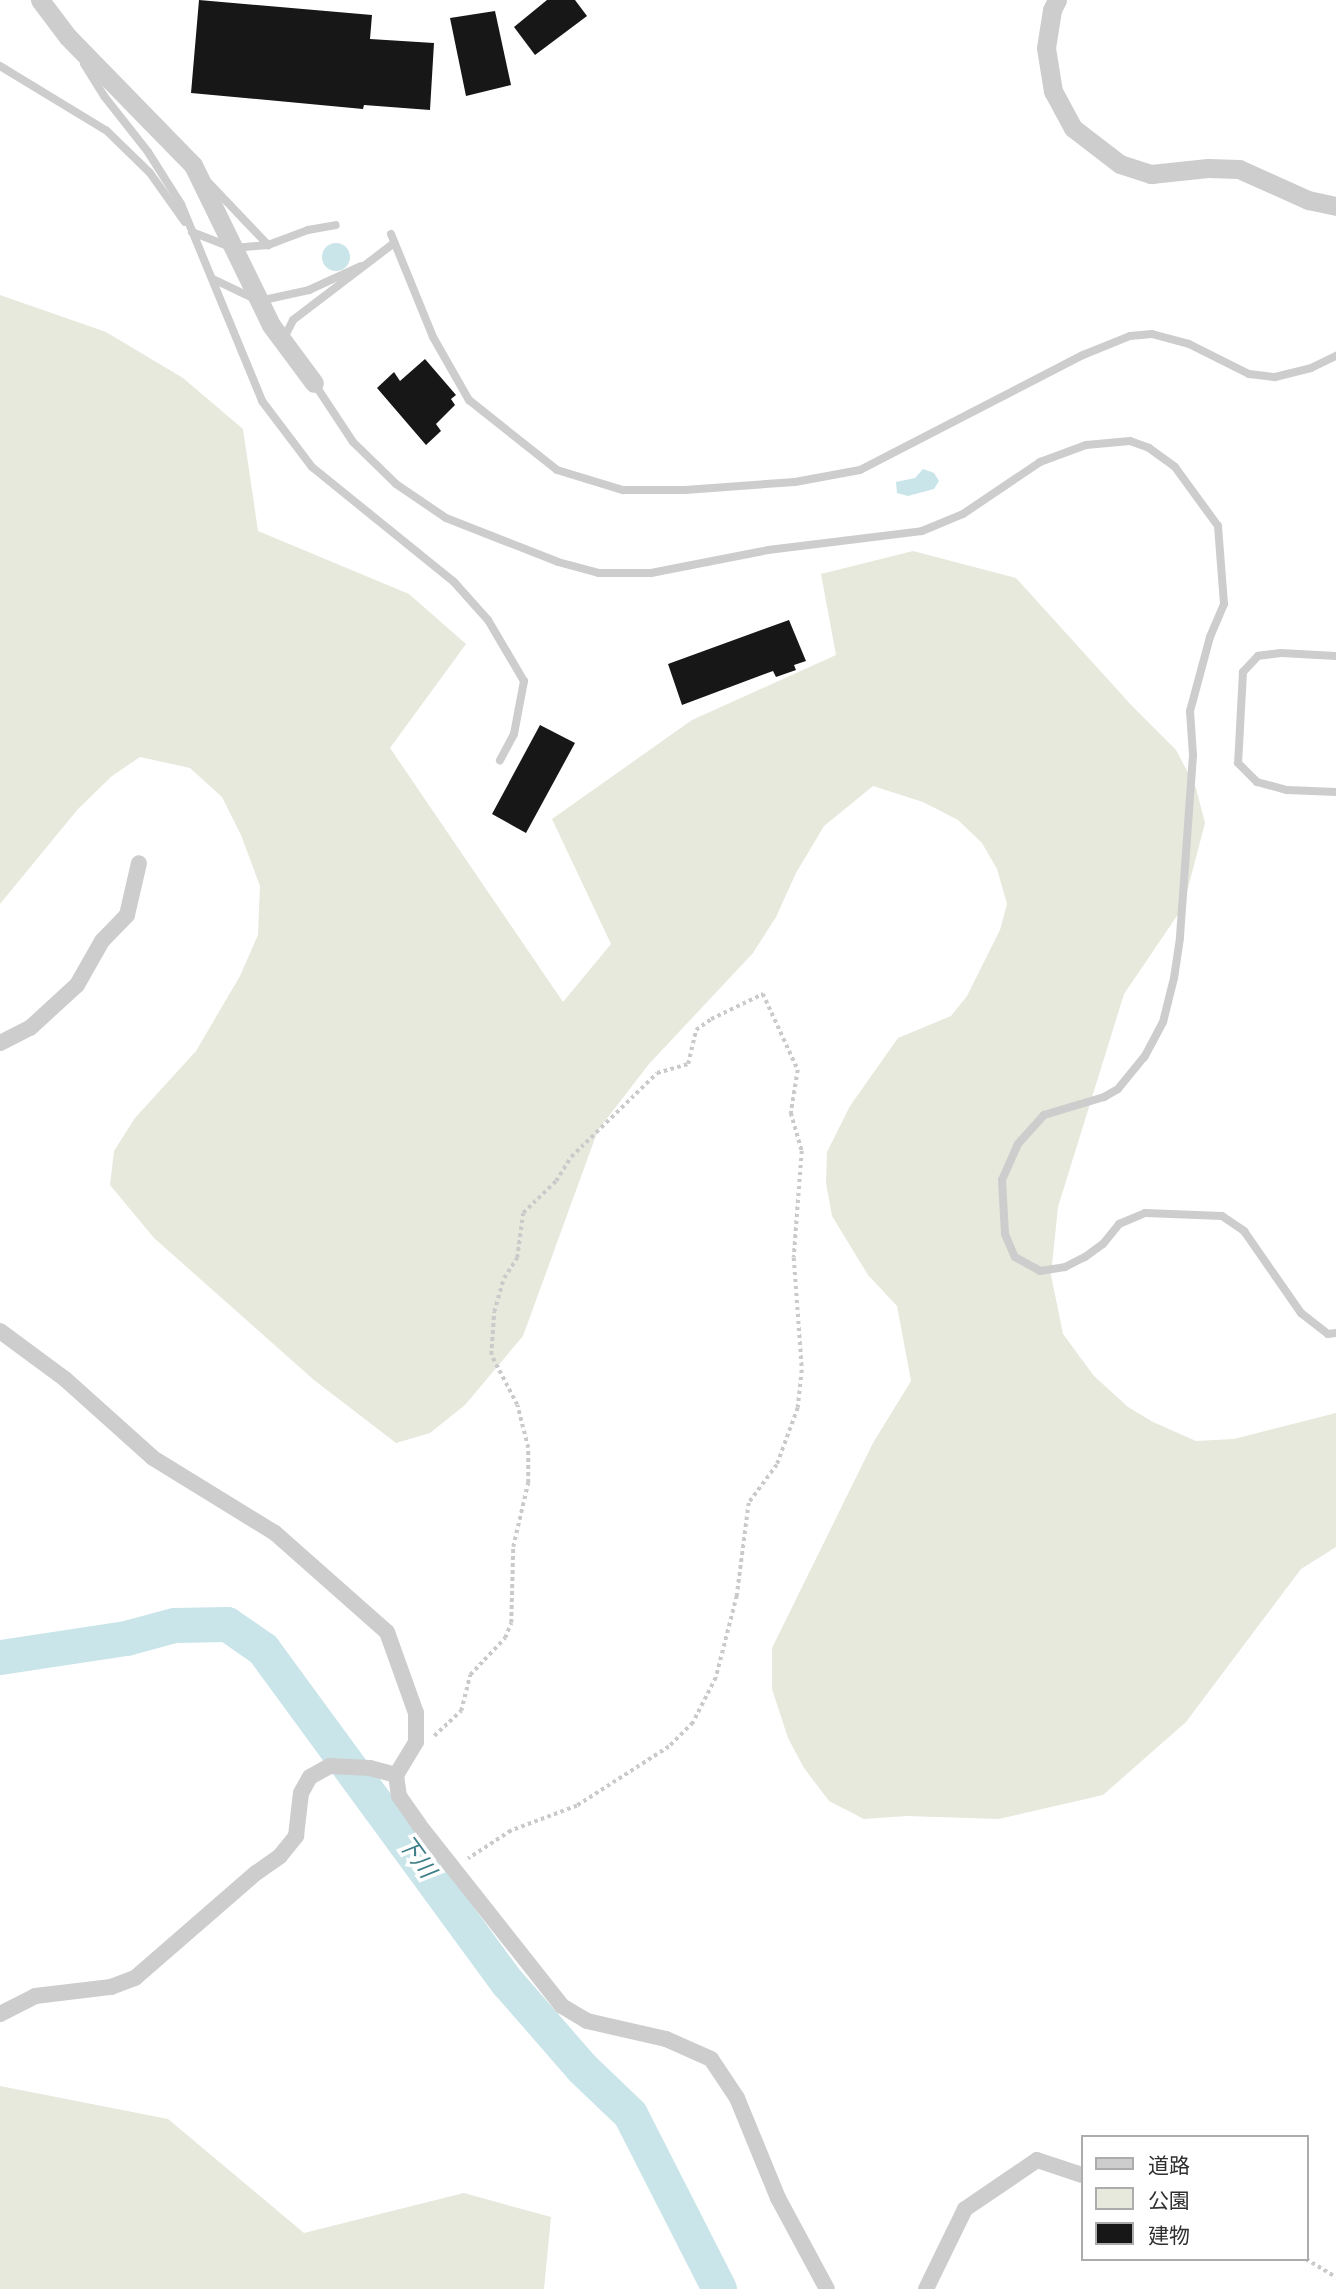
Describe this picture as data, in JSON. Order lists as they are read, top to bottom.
{
  "water": ["下川"],
  "legend": ["道路", "公園", "建物"]
}
